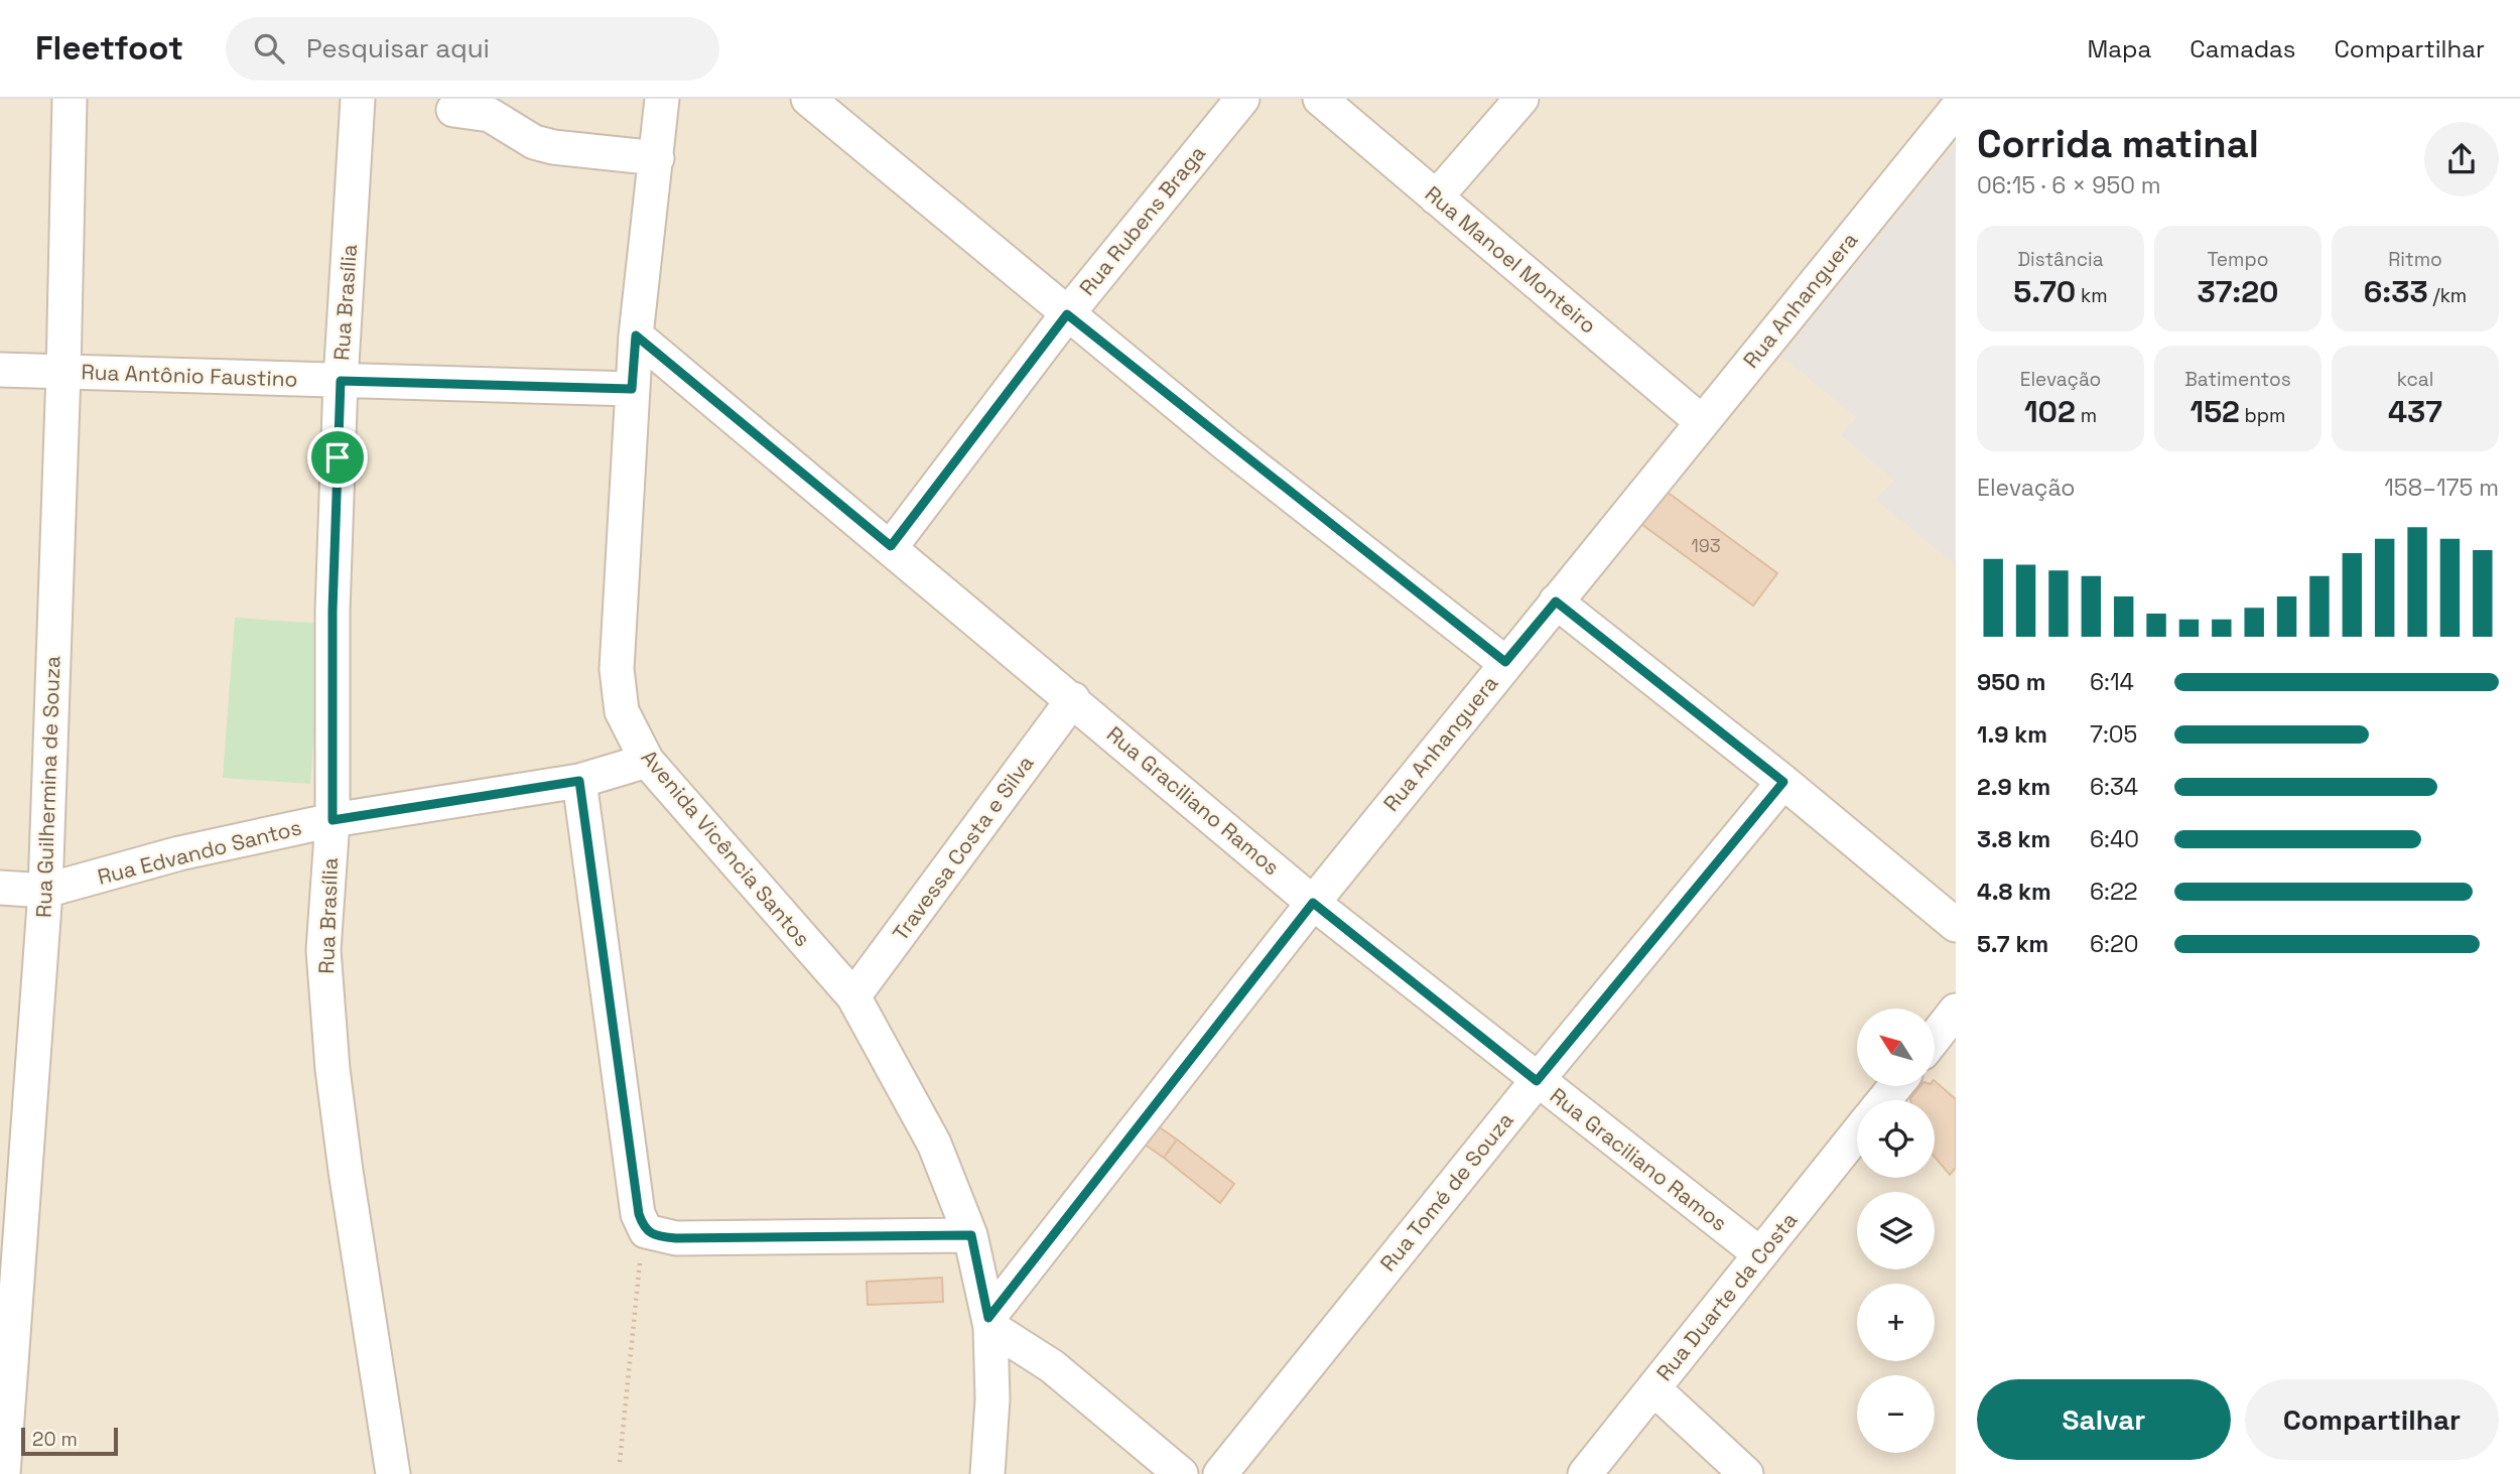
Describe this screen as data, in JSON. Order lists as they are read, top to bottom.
{
  "streets": {
    "street": [
      "Rua Rubens Braga",
      "Rua Manoel Monteiro",
      "Rua Anhanguera",
      "Rua Brasília",
      "Rua Antônio Faustino",
      "Rua Guilhermina de Souza",
      "Rua Graciliano Ramos",
      "Avenida Vicência Santos",
      "Travessa Costa e Silva",
      "Rua Edvando Santos",
      "Rua Tomé de Souza",
      "Rua Duarte da Costa"
    ]
  },
  "crossings": [
    ["Rua Rubens Braga", "Rua Graciliano Ramos"],
    ["Rua Manoel Monteiro", "Rua Anhanguera"],
    ["Rua Anhanguera", "Rua Graciliano Ramos"],
    ["Rua Anhanguera", "Avenida Vicência Santos"],
    ["Rua Brasília", "Rua Antônio Faustino"],
    ["Rua Brasília", "Rua Edvando Santos"],
    ["Rua Antônio Faustino", "Rua Guilhermina de Souza"],
    ["Rua Antônio Faustino", "Avenida Vicência Santos"],
    ["Rua Guilhermina de Souza", "Rua Edvando Santos"],
    ["Rua Graciliano Ramos", "Avenida Vicência Santos"],
    ["Rua Graciliano Ramos", "Travessa Costa e Silva"],
    ["Rua Graciliano Ramos", "Rua Tomé de Souza"],
    ["Rua Graciliano Ramos", "Rua Duarte da Costa"],
    ["Avenida Vicência Santos", "Travessa Costa e Silva"],
    ["Avenida Vicência Santos", "Rua Edvando Santos"]
  ],
  "house_numbers": ["193"],
  "scale_bar": "20 m",
  "north": "top left",
  "page": {
    "header": "Fleetfoot",
    "search": "Pesquisar aqui",
    "nav": ["Mapa", "Camadas", "Compartilhar"],
    "heading": ["Corrida matinal", "06:15 · 6 × 950 m"],
    "stats": [
      ["Distância", "5.70 km"],
      ["Tempo", "37:20"],
      ["Ritmo", "6:33 /km"],
      ["Elevação", "102 m"],
      ["Batimentos", "152 bpm"],
      ["kcal", "437"]
    ],
    "chart": ["Elevação", "158–175 m"],
    "list": [
      {
        "name": "950 m",
        "note": "6:14"
      },
      {
        "name": "1.9 km",
        "note": "7:05"
      },
      {
        "name": "2.9 km",
        "note": "6:34"
      },
      {
        "name": "3.8 km",
        "note": "6:40"
      },
      {
        "name": "4.8 km",
        "note": "6:22"
      },
      {
        "name": "5.7 km",
        "note": "6:20"
      }
    ],
    "map_buttons": ["+", "−"],
    "buttons": ["Salvar", "Compartilhar"],
    "scale": "20 m"
  }
}
